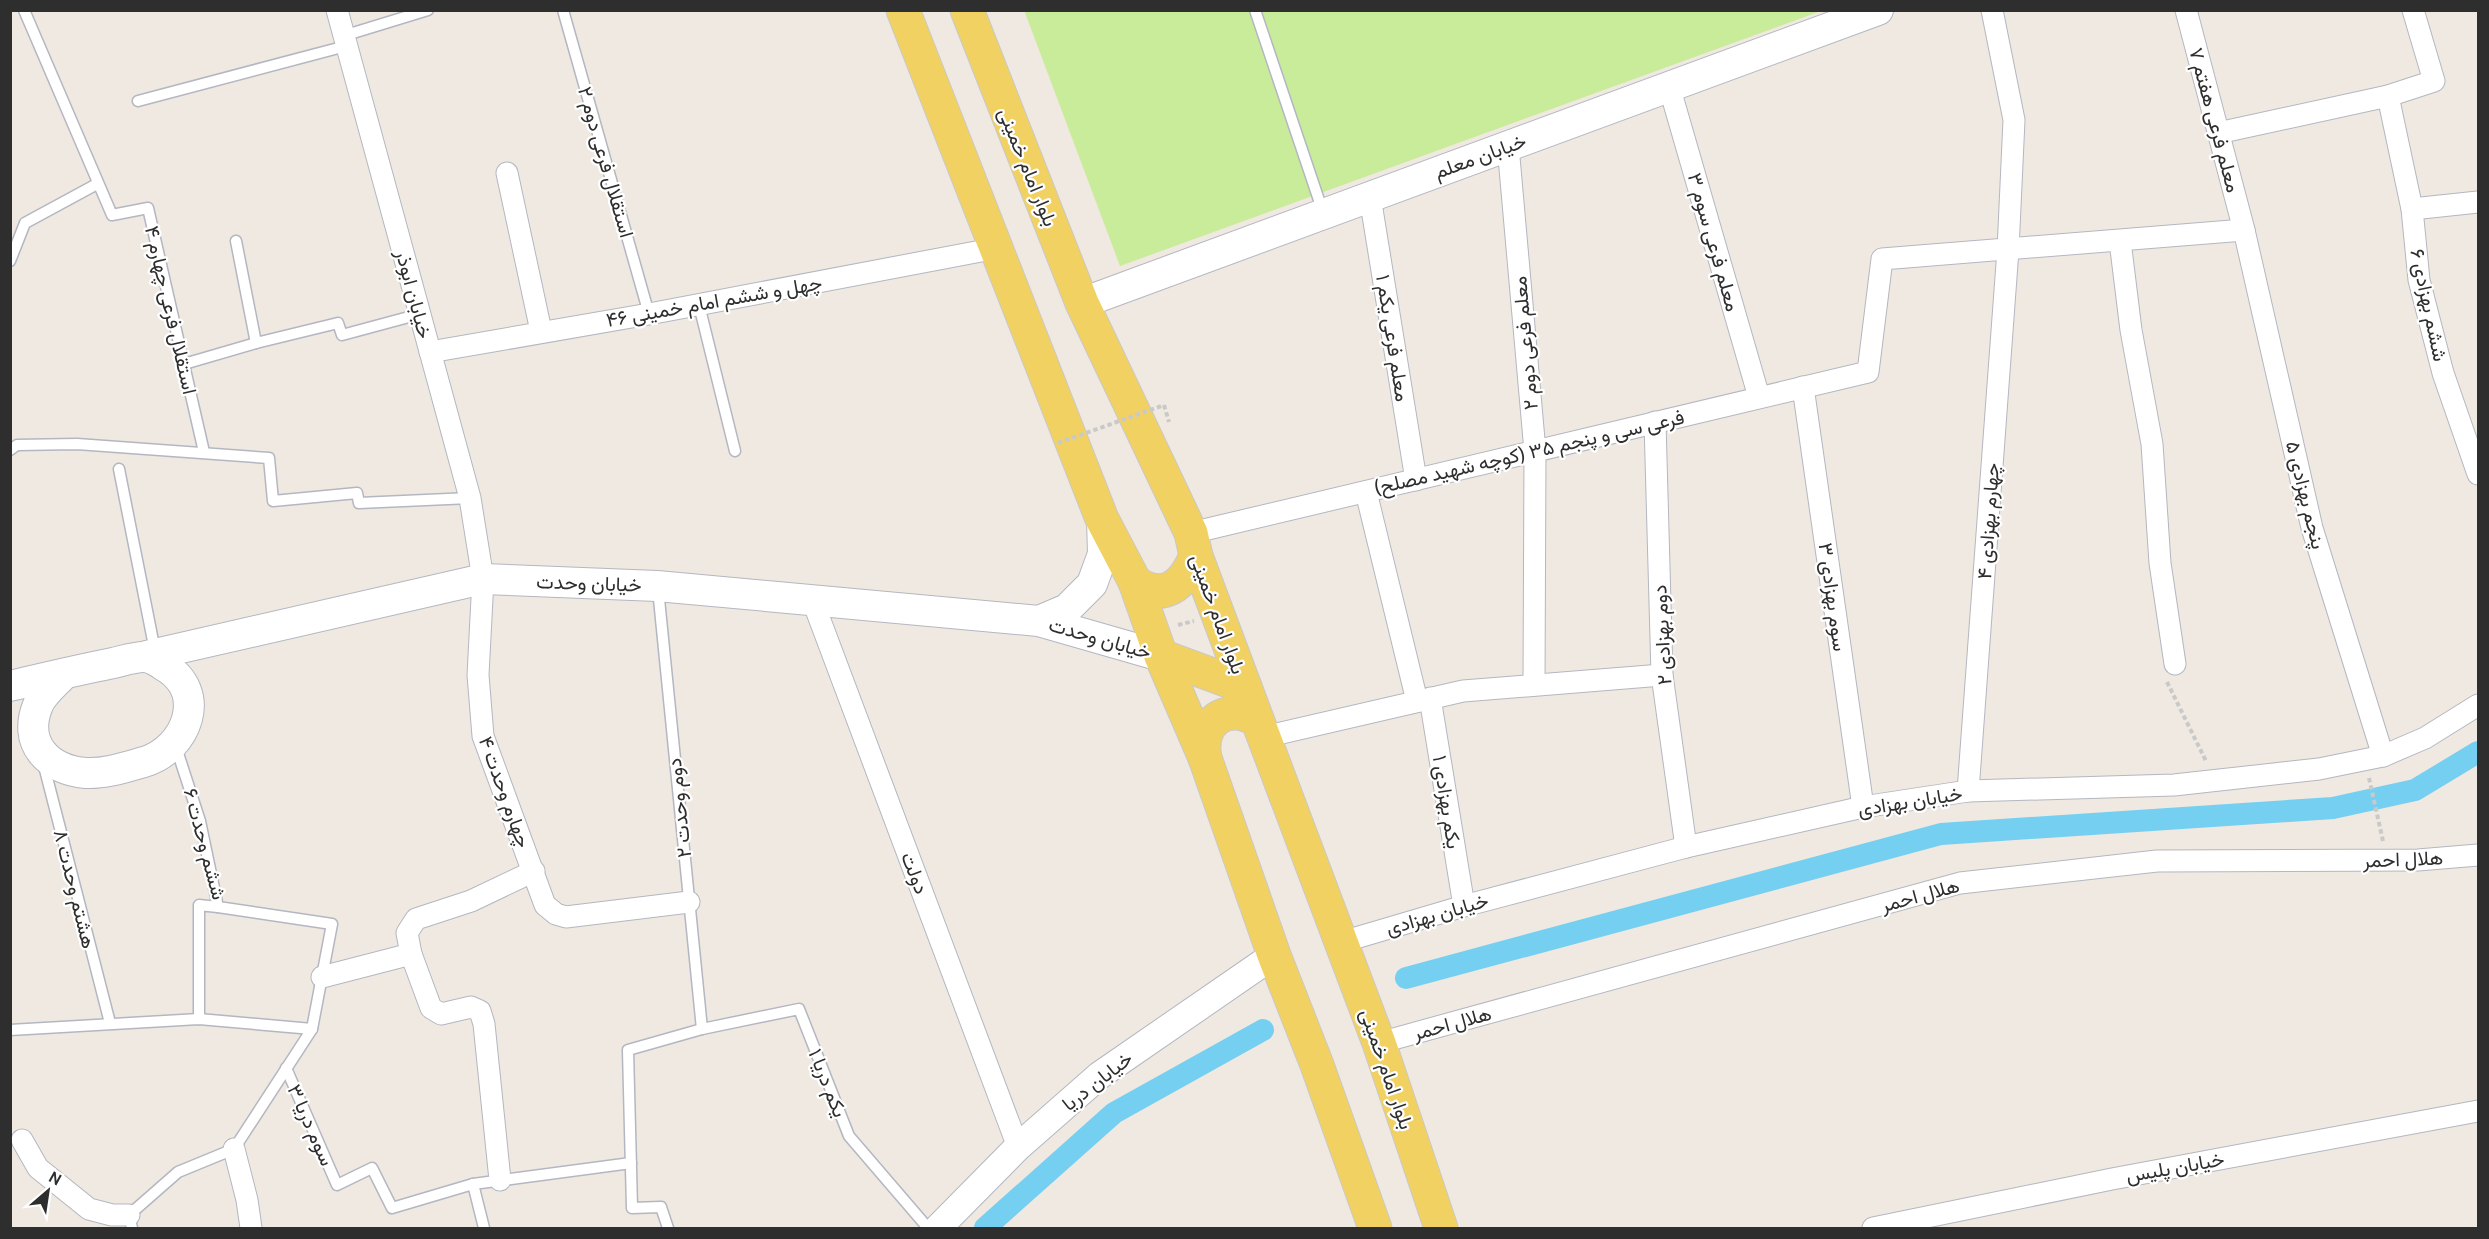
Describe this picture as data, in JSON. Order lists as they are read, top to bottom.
{
  "streets": {
    "main road": ["خیابان معلم", "بلوار امام خمینی", "خیابان وحدت"],
    "street": [
      "معلم فرعی هفتم ۷",
      "معلم فرعی سوم ۳",
      "خیابان ابوذر",
      "چهل و ششم امام خمینی ۴۶",
      "ششم بهزادی ۶",
      "معلم فرعی یکم ۱",
      "معلم فرعی دوم ۲",
      "فرعی سی و پنجم ۳۵ (کوچه شهید مصلح)",
      "پنجم بهزادی ۵",
      "چهارم بهزادی ۴",
      "سوم بهزادی ۳",
      "دوم بهزادی ۲",
      "چهارم وحدت ۴",
      "خیابان بهزادی",
      "یکم بهزادی ۱",
      "هلال احمر",
      "دولت",
      "خیابان دریا",
      "خیابان پلیس"
    ],
    "lane": [
      "استقلال فرعی دوم ۲",
      "استقلال فرعی چهارم ۴",
      "دوم وحدت ۲",
      "ششم وحدت ۶",
      "هشتم وحدت ۸",
      "یکم دریا ۱",
      "سوم دریا ۳"
    ]
  },
  "crossings": [
    ["معلم فرعی هفتم ۷", "پنجم بهزادی ۵"],
    ["خیابان معلم", "بلوار امام خمینی"],
    ["خیابان معلم", "معلم فرعی سوم ۳"],
    ["خیابان معلم", "معلم فرعی یکم ۱"],
    ["خیابان معلم", "معلم فرعی دوم ۲"],
    ["استقلال فرعی دوم ۲", "چهل و ششم امام خمینی ۴۶"],
    ["بلوار امام خمینی", "فرعی سی و پنجم ۳۵ (کوچه شهید مصلح)"],
    ["بلوار امام خمینی", "خیابان بهزادی"],
    ["بلوار امام خمینی", "هلال احمر"],
    ["معلم فرعی سوم ۳", "فرعی سی و پنجم ۳۵ (کوچه شهید مصلح)"],
    ["خیابان ابوذر", "چهل و ششم امام خمینی ۴۶"],
    ["خیابان ابوذر", "خیابان وحدت"],
    ["خیابان ابوذر", "چهارم وحدت ۴"],
    ["معلم فرعی یکم ۱", "فرعی سی و پنجم ۳۵ (کوچه شهید مصلح)"],
    ["معلم فرعی دوم ۲", "فرعی سی و پنجم ۳۵ (کوچه شهید مصلح)"],
    ["فرعی سی و پنجم ۳۵ (کوچه شهید مصلح)", "چهارم بهزادی ۴"],
    ["فرعی سی و پنجم ۳۵ (کوچه شهید مصلح)", "سوم بهزادی ۳"],
    ["فرعی سی و پنجم ۳۵ (کوچه شهید مصلح)", "دوم بهزادی ۲"],
    ["فرعی سی و پنجم ۳۵ (کوچه شهید مصلح)", "یکم بهزادی ۱"],
    ["پنجم بهزادی ۵", "خیابان بهزادی"],
    ["چهارم بهزادی ۴", "خیابان بهزادی"],
    ["خیابان وحدت", "چهارم وحدت ۴"],
    ["خیابان وحدت", "دوم وحدت ۲"],
    ["خیابان وحدت", "ششم وحدت ۶"],
    ["خیابان وحدت", "دولت"],
    ["خیابان وحدت", "هشتم وحدت ۸"],
    ["سوم بهزادی ۳", "خیابان بهزادی"],
    ["دوم بهزادی ۲", "خیابان بهزادی"],
    ["چهارم وحدت ۴", "دوم وحدت ۲"],
    ["خیابان بهزادی", "یکم بهزادی ۱"],
    ["دوم وحدت ۲", "یکم دریا ۱"],
    ["ششم وحدت ۶", "هشتم وحدت ۸"],
    ["دولت", "خیابان دریا"]
  ],
  "north": "top right"
}
